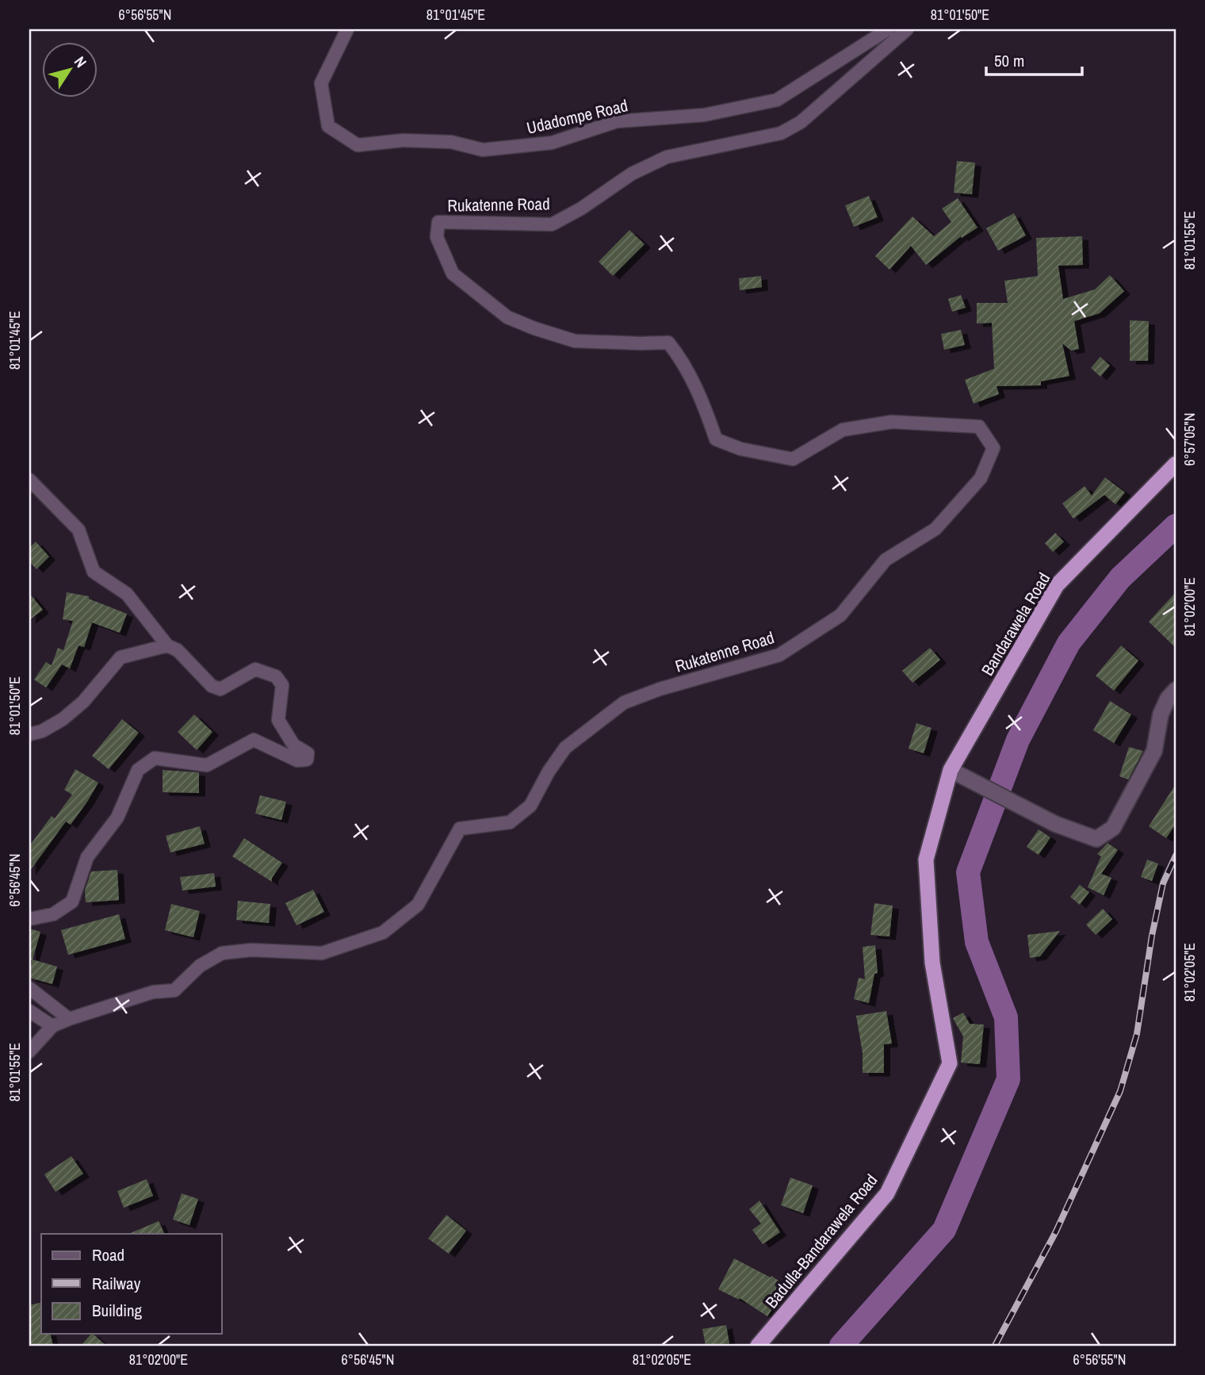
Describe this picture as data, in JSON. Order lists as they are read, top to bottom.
{
  "streets": {
    "highway": ["Bandarawela Road", "Badulla-Bandarawela Road"],
    "street": ["Udadompe Road", "Rukatenne Road"]
  },
  "crossings": [
    ["Bandarawela Road", "Badulla-Bandarawela Road"]
  ],
  "legend": ["Road", "Railway", "Building"],
  "scale_bar": "50 m",
  "north": "top right",
  "coordinates": [
    "6°56'55\"N",
    "81°01'45\"E",
    "81°01'50\"E",
    "81°01'55\"E",
    "6°57'05\"N",
    "81°02'00\"E",
    "6°56'45\"N",
    "81°02'05\"E"
  ]
}
